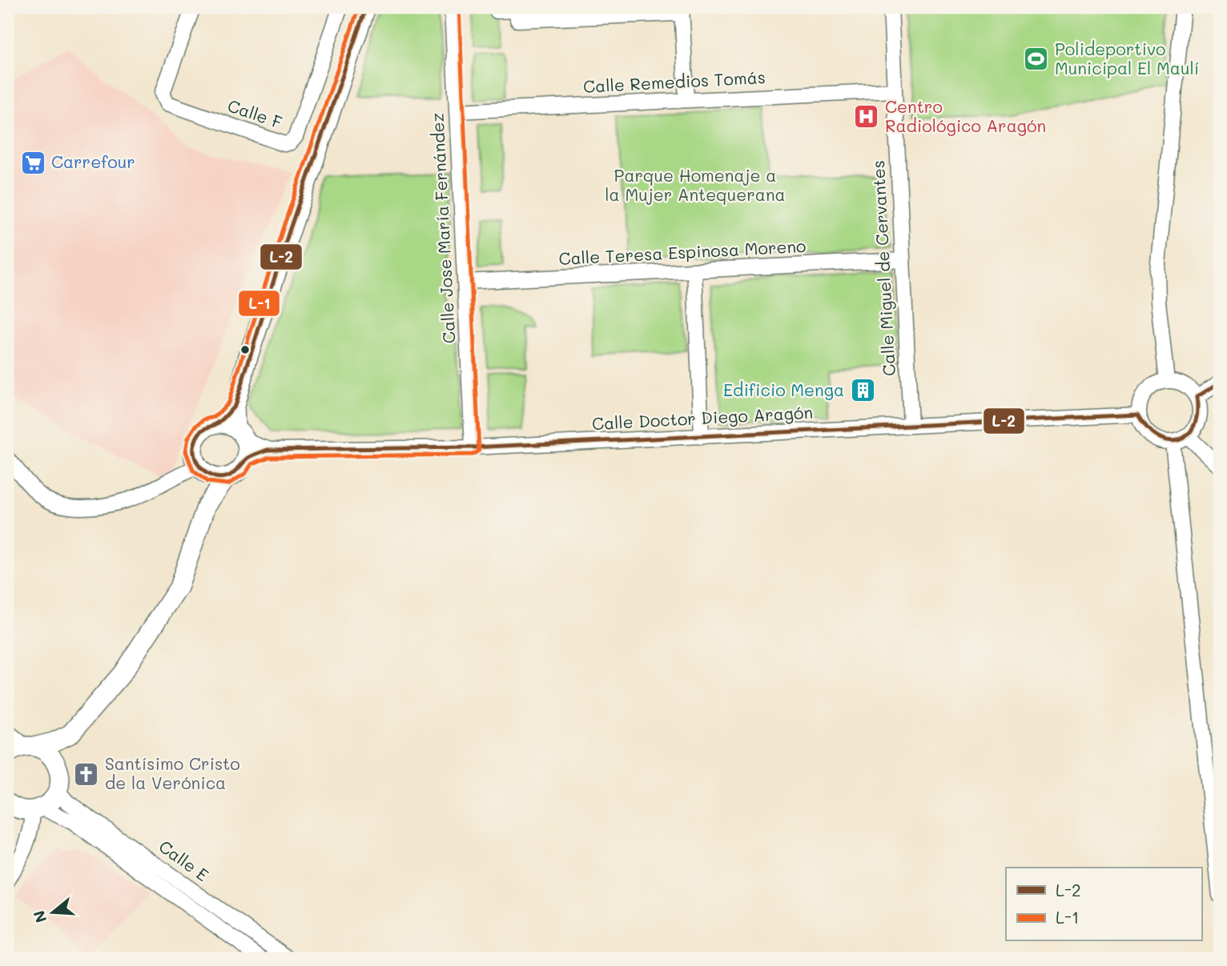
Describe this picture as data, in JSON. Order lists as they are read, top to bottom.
{
  "streets": {
    "street": [
      "Calle Remedios Tomás",
      "Calle F",
      "Calle Jose María Fernández",
      "Calle Teresa Espinosa Moreno",
      "Calle Miguel de Cervantes",
      "Calle Doctor Diego Aragón",
      "Calle E"
    ]
  },
  "crossings": [
    ["Calle Remedios Tomás", "Calle Jose María Fernández"],
    ["Calle Remedios Tomás", "Calle Miguel de Cervantes"],
    ["Calle Jose María Fernández", "Calle Teresa Espinosa Moreno"],
    ["Calle Jose María Fernández", "Calle Doctor Diego Aragón"],
    ["Calle Teresa Espinosa Moreno", "Calle Miguel de Cervantes"],
    ["Calle Miguel de Cervantes", "Calle Doctor Diego Aragón"]
  ],
  "parks": ["Parque Homenaje a la Mujer Antequerana"],
  "places": {
    "sports": ["Polideportivo Municipal El Maulí"],
    "hospital": ["Centro Radiológico Aragón"],
    "supermarket": ["Carrefour"],
    "building": ["Edificio Menga"],
    "church": ["Santísimo Cristo de la Verónica"]
  },
  "lines": ["transit line L-2", "transit line L-1"],
  "legend": ["L-2", "L-1"],
  "north": "left"
}
